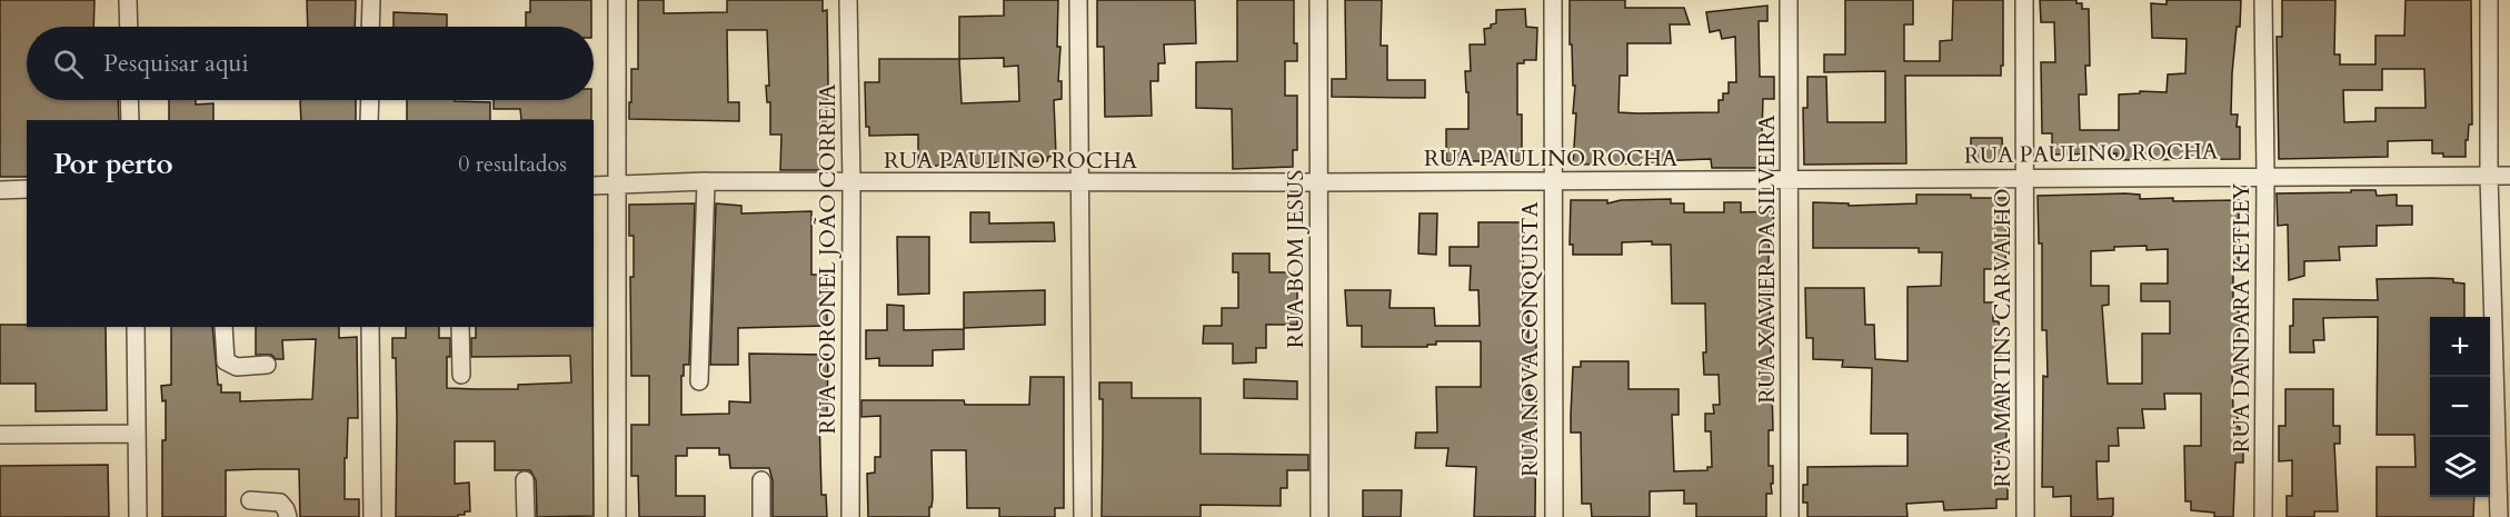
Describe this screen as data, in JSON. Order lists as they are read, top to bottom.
{
  "streets": {
    "street": [
      "RUA PAULINO ROCHA",
      "RUA CORONEL JOÃO CORREIA",
      "RUA BOM JESUS",
      "RUA XAVIER DA SILVEIRA",
      "RUA DANDARA KETLEY",
      "RUA MARTINS CARVALHO",
      "RUA NOVA CONQUISTA"
    ]
  },
  "crossings": [
    ["RUA PAULINO ROCHA", "RUA CORONEL JOÃO CORREIA"],
    ["RUA PAULINO ROCHA", "RUA BOM JESUS"],
    ["RUA PAULINO ROCHA", "RUA XAVIER DA SILVEIRA"],
    ["RUA PAULINO ROCHA", "RUA DANDARA KETLEY"],
    ["RUA PAULINO ROCHA", "RUA MARTINS CARVALHO"],
    ["RUA PAULINO ROCHA", "RUA NOVA CONQUISTA"]
  ],
  "page": {
    "search": "Pesquisar aqui",
    "heading": ["Por perto", "0 resultados"],
    "map_buttons": ["+", "−"]
  }
}
